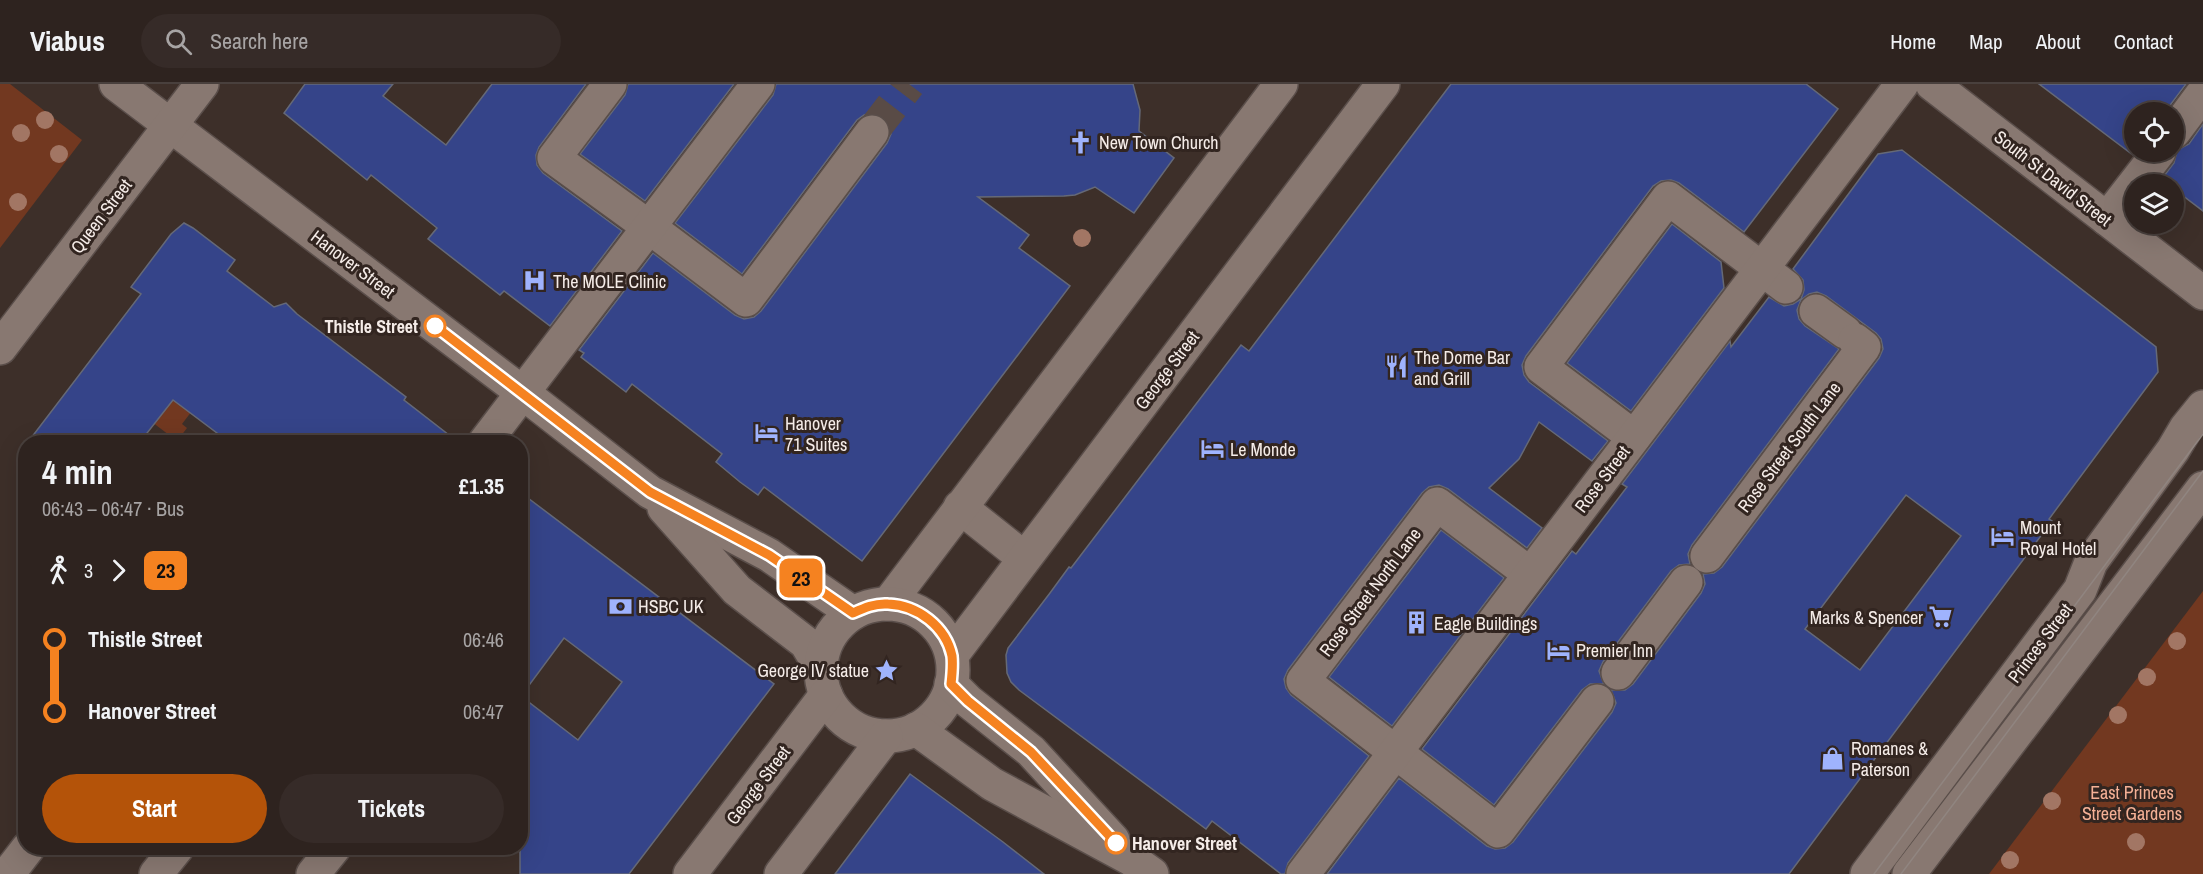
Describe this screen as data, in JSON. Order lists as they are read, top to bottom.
{
  "streets": {
    "street": [
      "South St David Street",
      "Queen Street",
      "Hanover Street",
      "George Street",
      "Rose Street South Lane",
      "Rose Street",
      "Rose Street North Lane",
      "Princes Street"
    ]
  },
  "crossings": [
    ["Queen Street", "Hanover Street"],
    ["Hanover Street", "George Street"],
    ["Rose Street", "Rose Street North Lane"]
  ],
  "parks": ["East Princes Street Gardens"],
  "places": {
    "church": ["New Town Church"],
    "hospital": ["The MOLE Clinic"],
    "other": ["Thistle Street", "Hanover Street"],
    "restaurant": ["The Dome Bar and Grill"],
    "hotel": [
      "Hanover 71 Suites",
      "Le Monde",
      "Mount Royal Hotel",
      "Premier Inn"
    ],
    "bank": ["HSBC UK"],
    "supermarket": ["Marks & Spencer"],
    "building": ["Eagle Buildings"],
    "place": ["George IV statue"],
    "shop": ["Romanes & Paterson"]
  },
  "lines": ["bus line 23"],
  "page": {
    "header": "Viabus",
    "search": "Search here",
    "nav": [
      "Home",
      "Map",
      "About",
      "Contact"
    ],
    "on_map": "23",
    "heading": ["4 min", "06:43 – 06:47 · Bus", "£1.35"],
    "legs": ["3", "23"],
    "list": [
      {
        "name": "Thistle Street",
        "value": "06:46"
      },
      {
        "name": "Hanover Street",
        "value": "06:47"
      }
    ],
    "buttons": ["Start", "Tickets"]
  }
}
